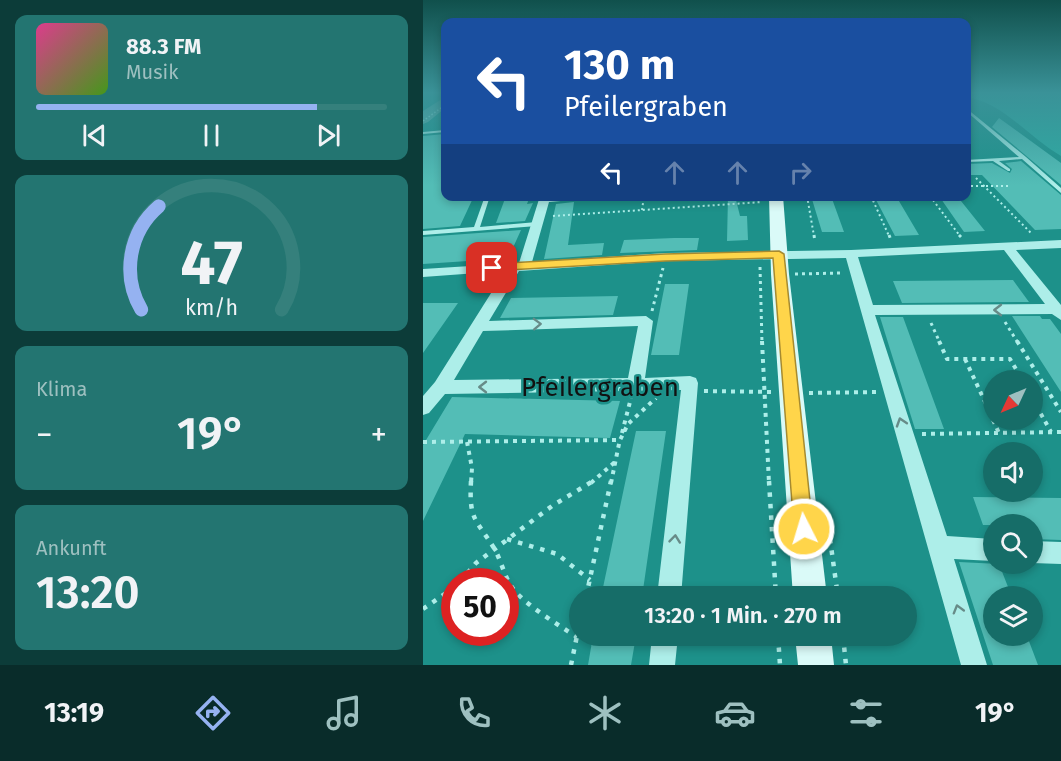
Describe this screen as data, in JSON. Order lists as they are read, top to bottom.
{
  "streets": {
    "street": ["Pfeilergraben"]
  },
  "north": "bottom left",
  "page": {
    "turn": ["130 m", "Pfeilergraben"],
    "song": ["88.3 FM", "Musik"],
    "tile": [
      "Klima",
      ["Ankunft", "13:20"]
    ],
    "heat": ["−", "19°", "+"],
    "limit": "50",
    "trip": "13:20 · 1 Min. · 270 m",
    "tabs": ["13:19", "19°"],
    "gauge": ["47", "km/h"]
  }
}
